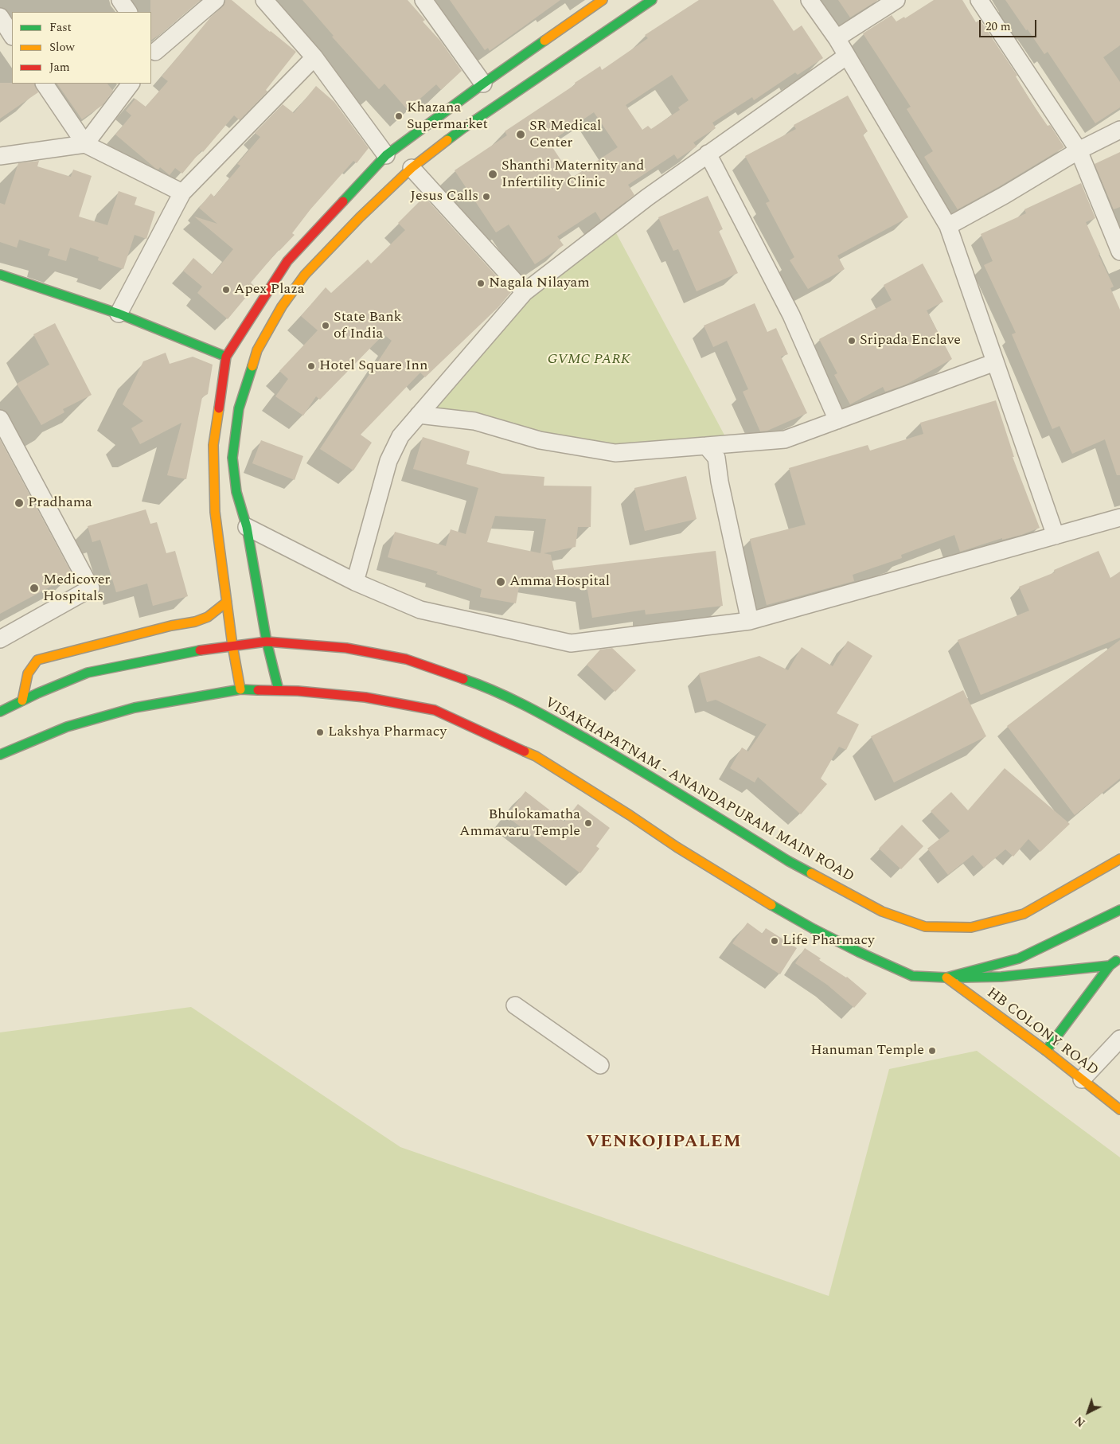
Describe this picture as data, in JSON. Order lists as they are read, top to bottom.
{
  "streets": {
    "street": ["VISAKHAPATNAM - ANANDAPURAM MAIN ROAD", "HB COLONY ROAD"]
  },
  "districts": ["VENKOJIPALEM"],
  "parks": ["GVMC PARK"],
  "places": [
    "Khazana Supermarket",
    "SR Medical Center",
    "Shanthi Maternity and Infertility Clinic",
    "Jesus Calls",
    "Nagala Nilayam",
    "Apex Plaza",
    "State Bank of India",
    "Sripada Enclave",
    "Hotel Square Inn",
    "Pradhama",
    "Amma Hospital",
    "Medicover Hospitals",
    "Lakshya Pharmacy",
    "Bhulokamatha Ammavaru Temple",
    "Life Pharmacy",
    "Hanuman Temple"
  ],
  "legend": ["Fast", "Slow", "Jam"],
  "scale_bar": "20 m",
  "north": "bottom left"
}
